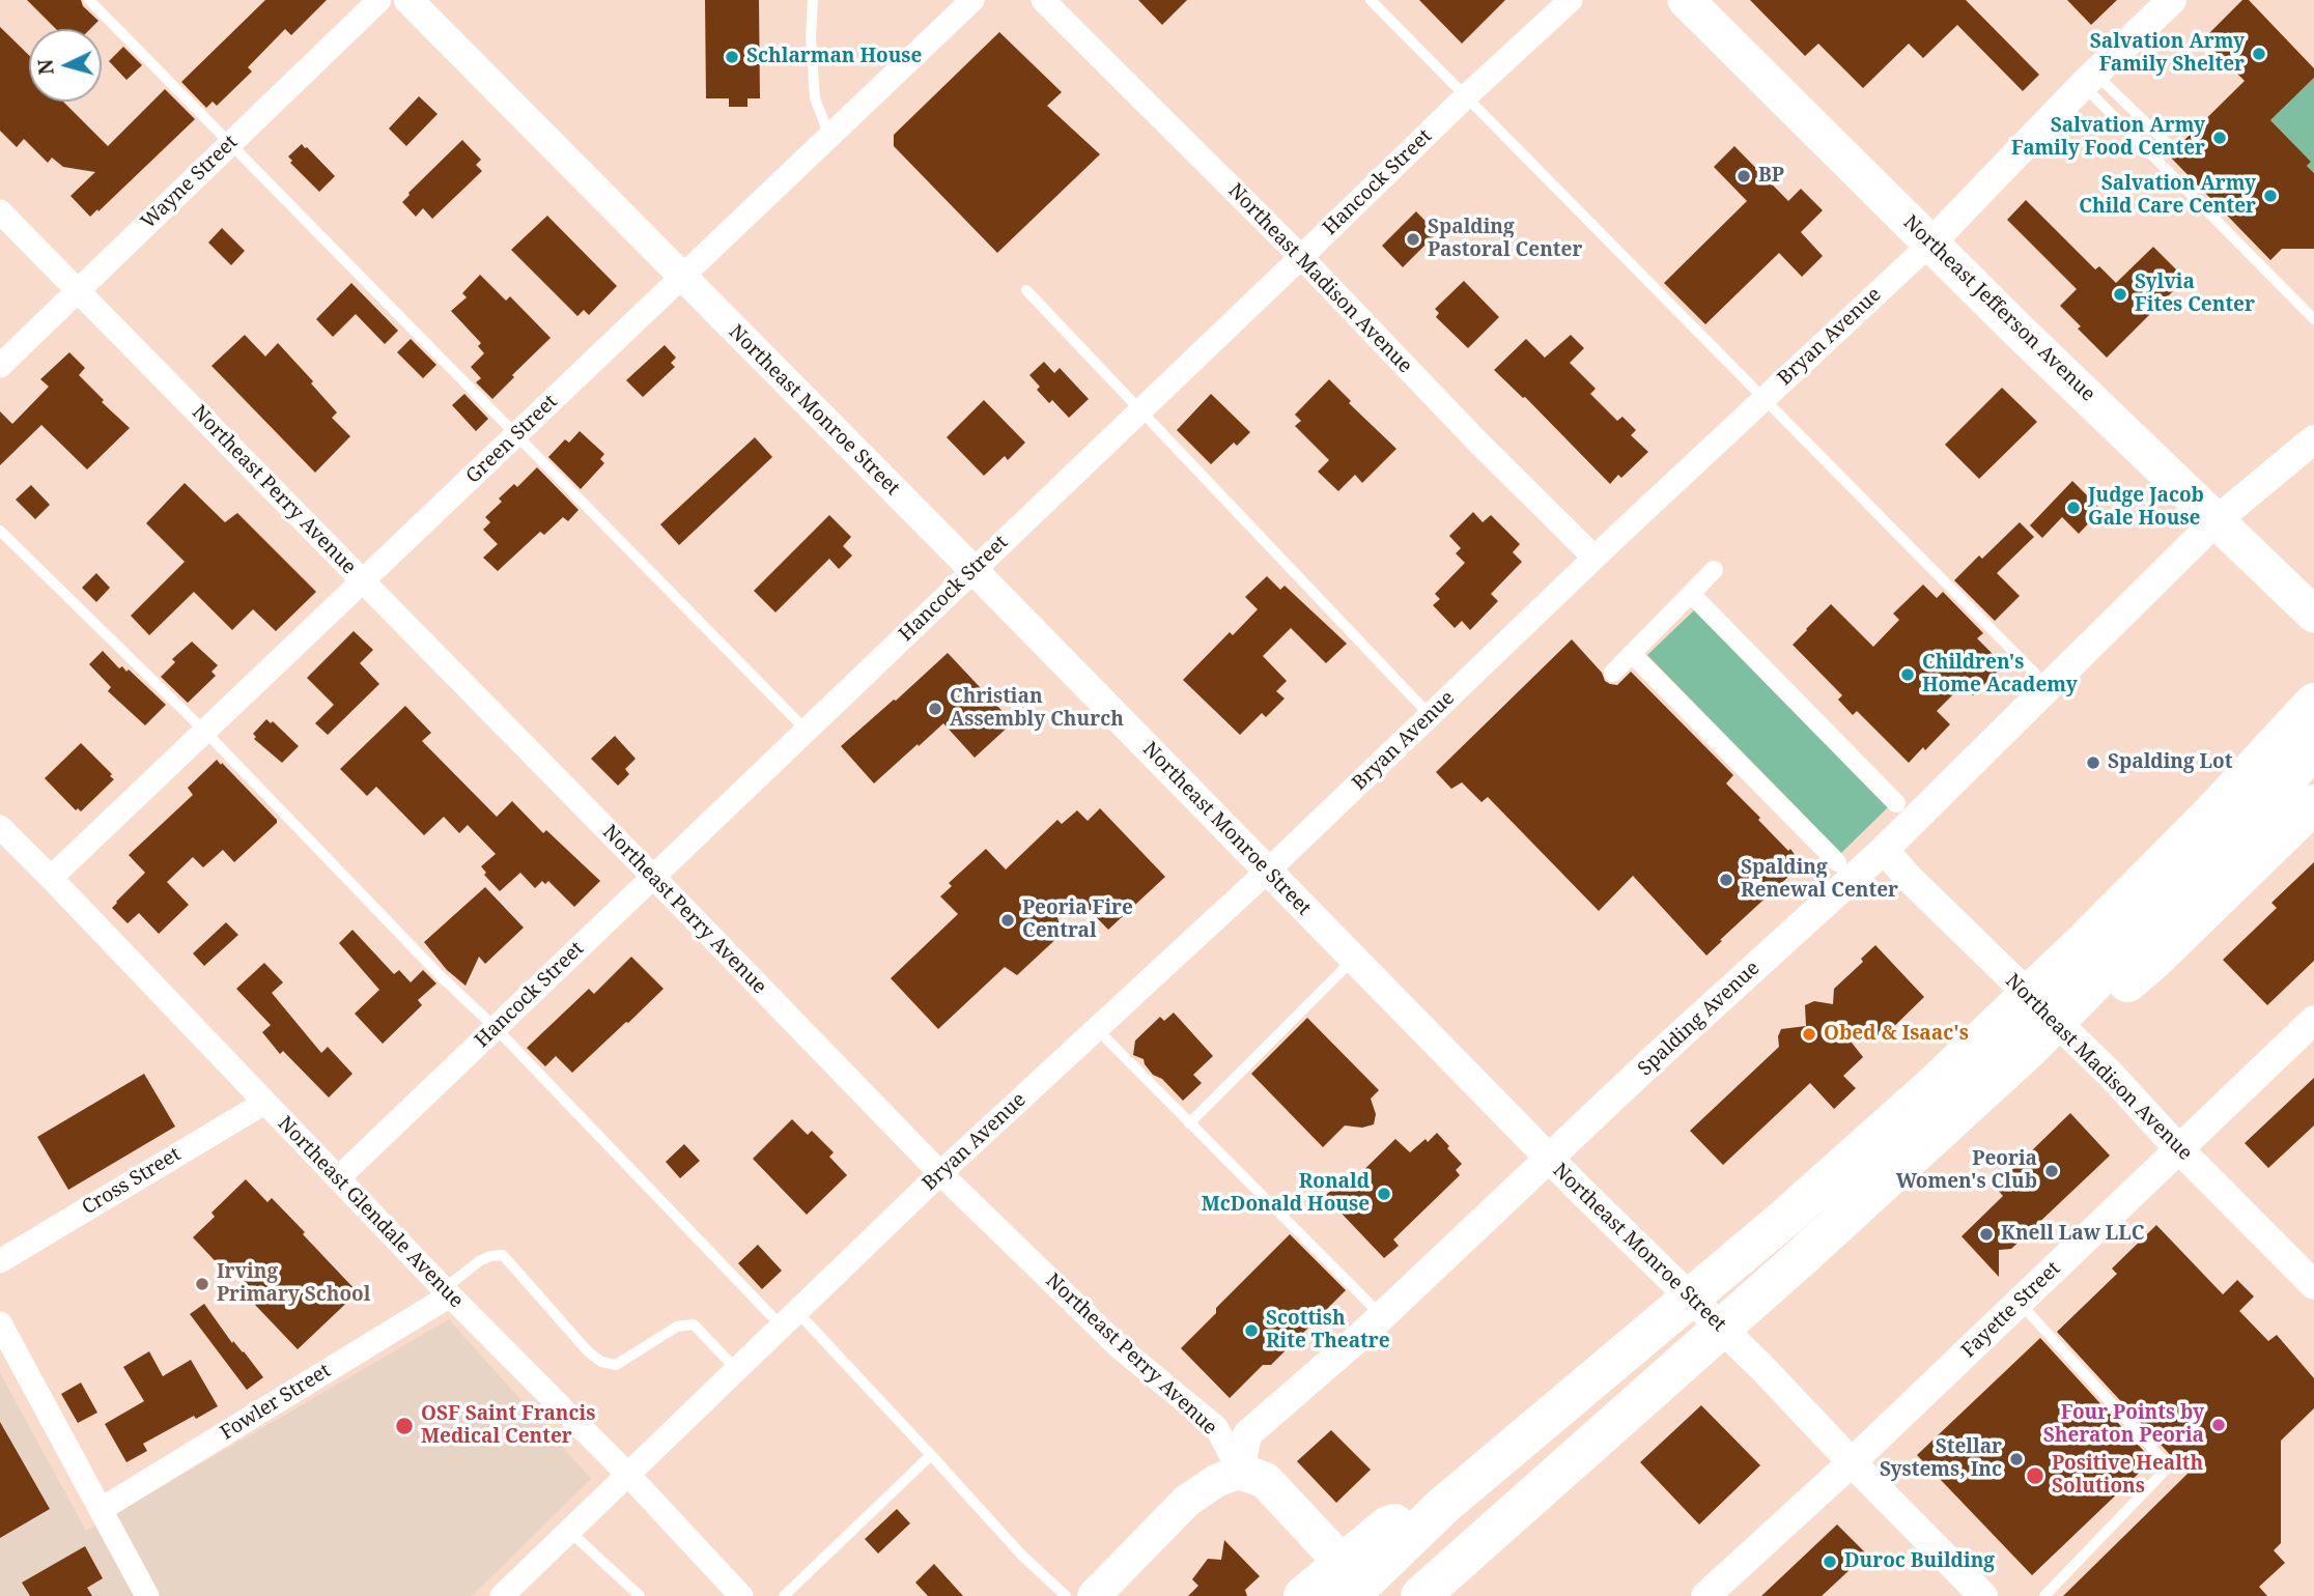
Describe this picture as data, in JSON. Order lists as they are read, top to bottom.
{
  "streets": {
    "main road": ["Northeast Jefferson Avenue"],
    "street": [
      "Wayne Street",
      "Hancock Street",
      "Northeast Madison Avenue",
      "Bryan Avenue",
      "Northeast Monroe Street",
      "Green Street",
      "Northeast Perry Avenue",
      "Spalding Avenue",
      "Cross Street",
      "Northeast Glendale Avenue",
      "Fayette Street",
      "Fowler Street"
    ]
  },
  "crossings": [
    ["Wayne Street", "Northeast Perry Avenue"],
    ["Hancock Street", "Northeast Madison Avenue"],
    ["Hancock Street", "Northeast Monroe Street"],
    ["Hancock Street", "Northeast Perry Avenue"],
    ["Hancock Street", "Northeast Glendale Avenue"],
    ["Northeast Madison Avenue", "Bryan Avenue"],
    ["Northeast Madison Avenue", "Spalding Avenue"],
    ["Northeast Madison Avenue", "Fayette Street"],
    ["Northeast Jefferson Avenue", "Bryan Avenue"],
    ["Northeast Jefferson Avenue", "Spalding Avenue"],
    ["Bryan Avenue", "Northeast Monroe Street"],
    ["Bryan Avenue", "Northeast Perry Avenue"],
    ["Bryan Avenue", "Northeast Glendale Avenue"],
    ["Northeast Monroe Street", "Green Street"],
    ["Northeast Monroe Street", "Spalding Avenue"],
    ["Northeast Monroe Street", "Fayette Street"],
    ["Green Street", "Northeast Perry Avenue"],
    ["Green Street", "Northeast Glendale Avenue"],
    ["Northeast Perry Avenue", "Spalding Avenue"],
    ["Cross Street", "Northeast Glendale Avenue"],
    ["Northeast Glendale Avenue", "Fowler Street"]
  ],
  "places": [
    "Salvation Army Family Shelter",
    "Schlarman House",
    "Salvation Army Family Food Center",
    "BP",
    "Salvation Army Child Care Center",
    "Spalding Pastoral Center",
    "Sylvia Fites Center",
    "Judge Jacob Gale House",
    "Children's Home Academy",
    "Christian Assembly Church",
    "Spalding Lot",
    "Spalding Renewal Center",
    "Peoria Fire Central",
    "Obed & Isaac's",
    "Peoria Women's Club",
    "Ronald McDonald House",
    "Knell Law LLC",
    "Irving Primary School",
    "Scottish Rite Theatre",
    "Four Points by Sheraton Peoria",
    "OSF Saint Francis Medical Center",
    "Stellar Systems, Inc",
    "Positive Health Solutions",
    "Duroc Building"
  ],
  "north": "left"
}
